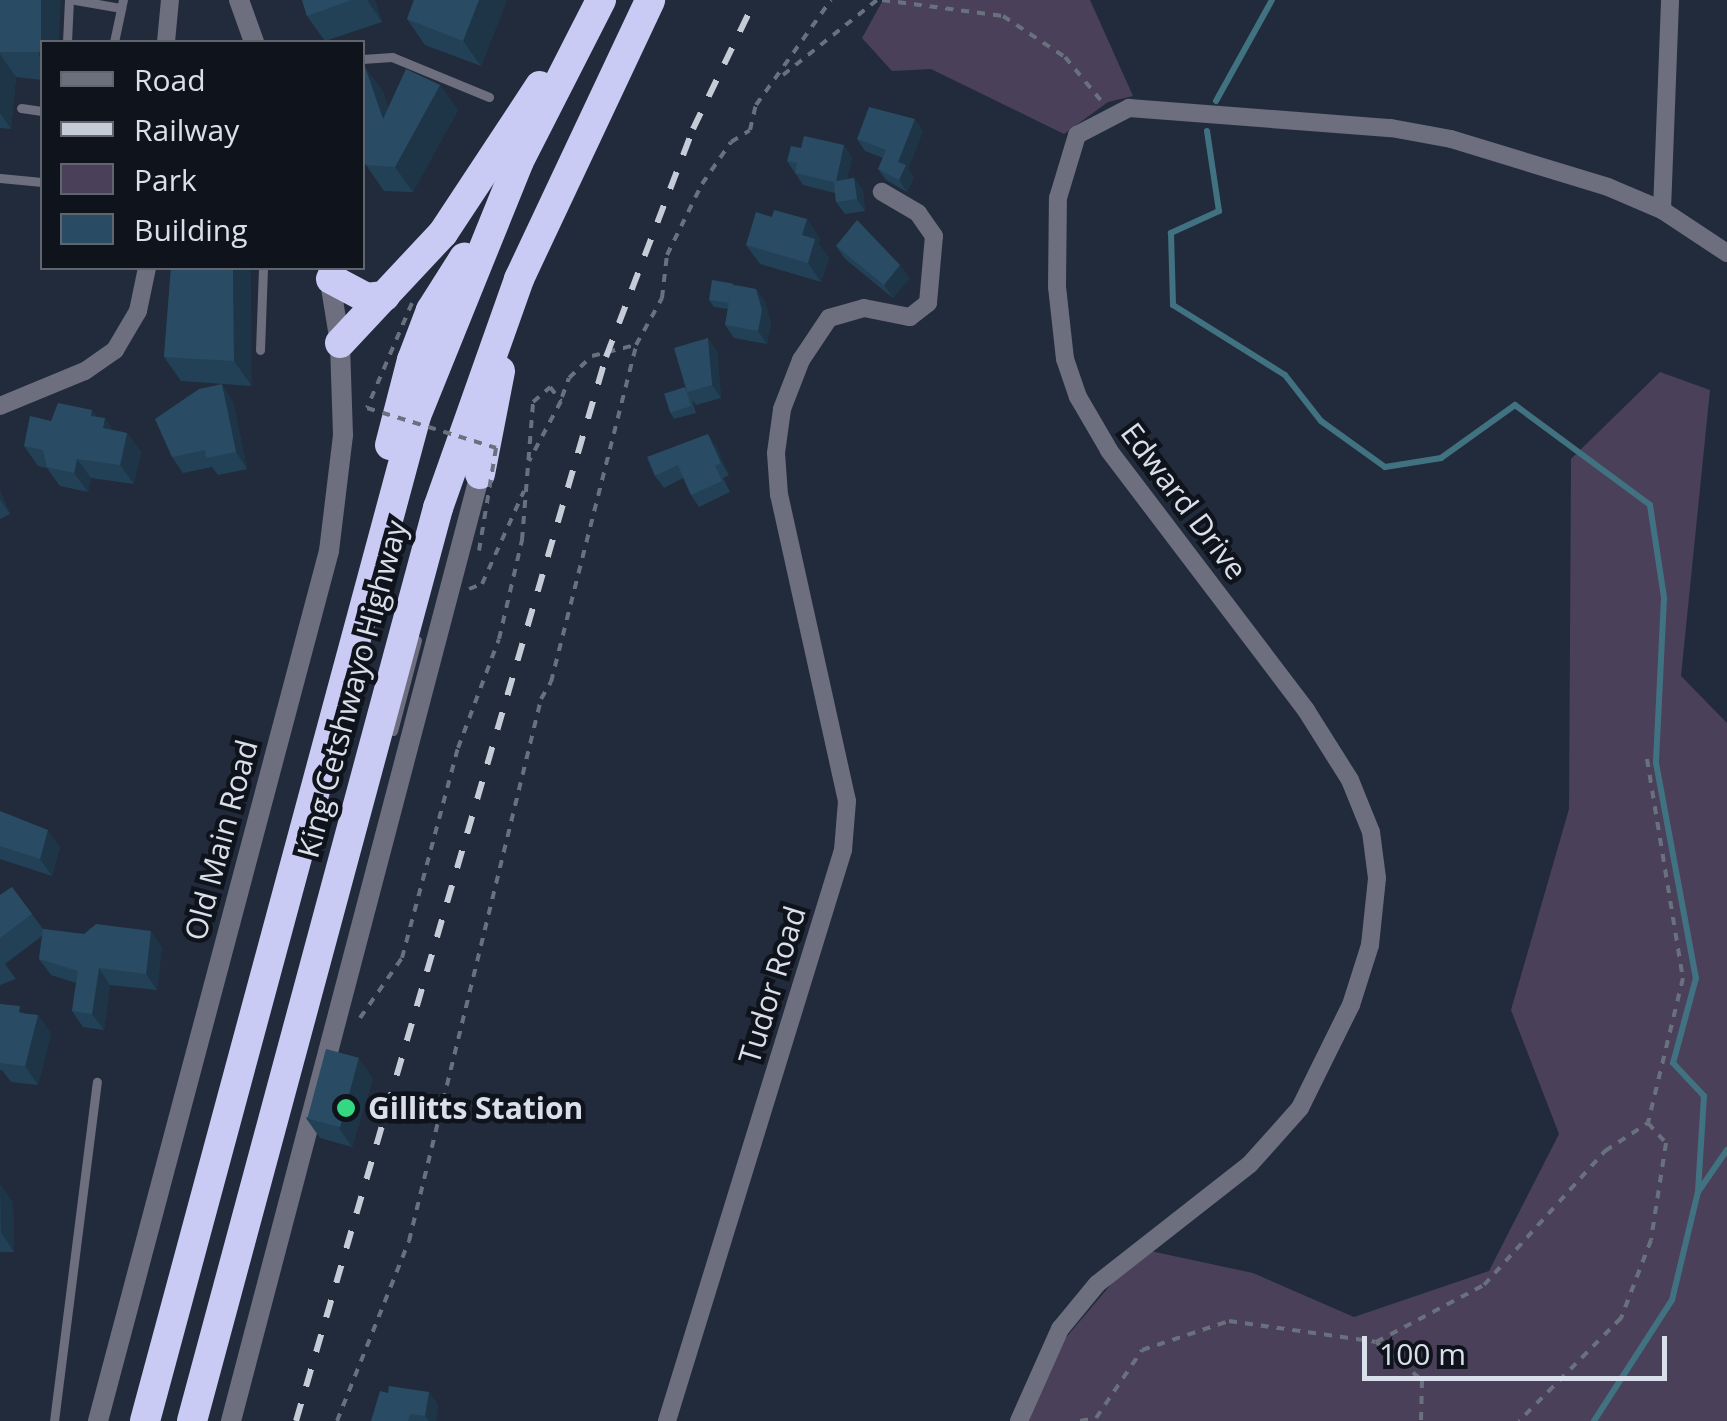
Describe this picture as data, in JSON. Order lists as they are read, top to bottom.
{
  "streets": {
    "highway": ["King Cetshwayo Highway"],
    "street": ["Edward Drive", "Old Main Road", "Tudor Road"]
  },
  "places": ["Gillitts Station"],
  "legend": [
    "Road",
    "Railway",
    "Park",
    "Building"
  ],
  "scale_bar": "100 m"
}
